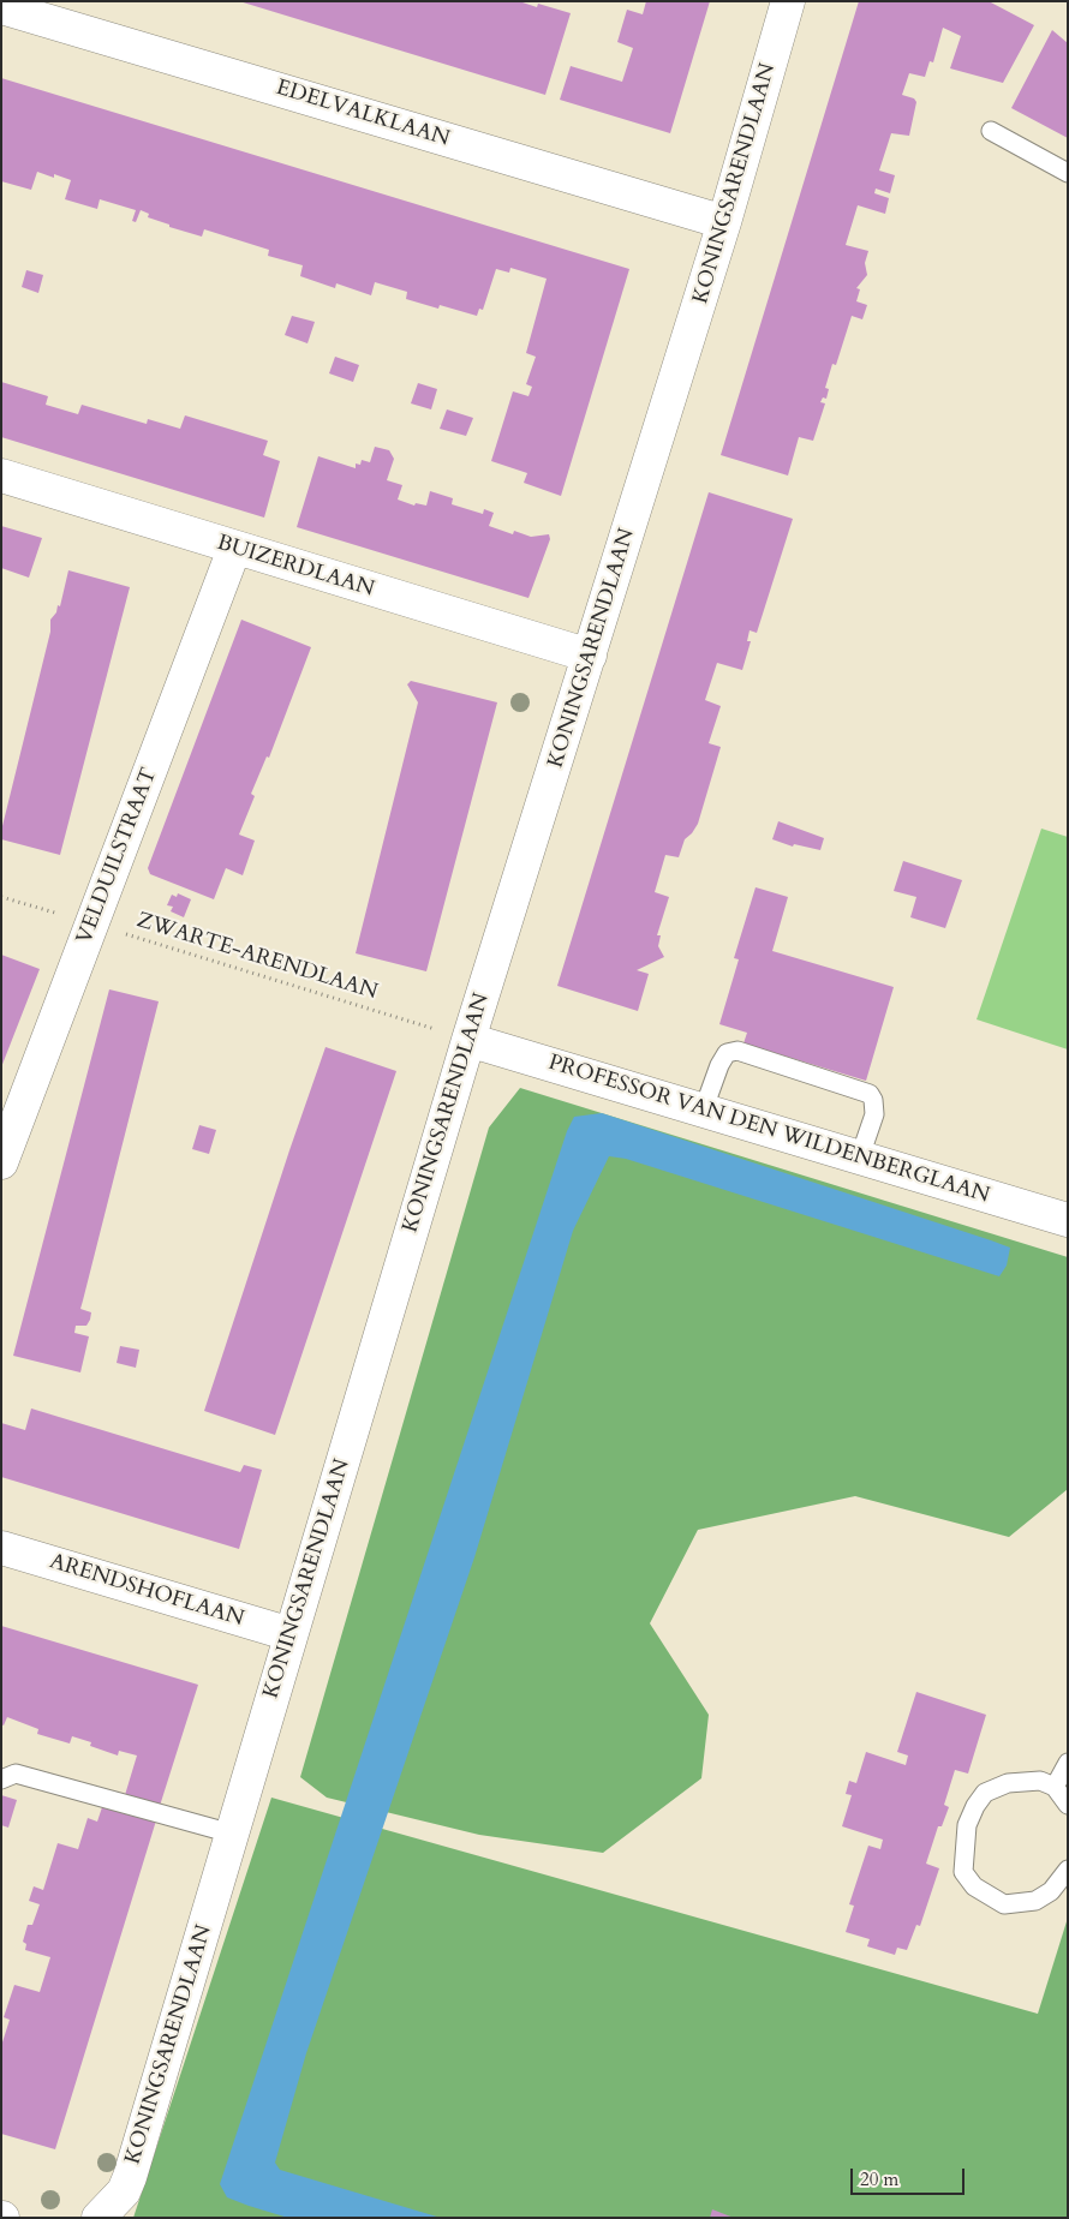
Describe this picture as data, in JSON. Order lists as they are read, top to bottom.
{
  "streets": {
    "street": [
      "EDELVALKLAAN",
      "KONINGSARENDLAAN",
      "BUIZERDLAAN",
      "VELDUILSTRAAT",
      "PROFESSOR VAN DEN WILDENBERGLAAN",
      "ARENDSHOFLAAN"
    ],
    "path": ["ZWARTE-ARENDLAAN"]
  },
  "crossings": [
    ["EDELVALKLAAN", "KONINGSARENDLAAN"],
    ["KONINGSARENDLAAN", "BUIZERDLAAN"],
    ["KONINGSARENDLAAN", "ZWARTE-ARENDLAAN"],
    ["KONINGSARENDLAAN", "PROFESSOR VAN DEN WILDENBERGLAAN"],
    ["KONINGSARENDLAAN", "ARENDSHOFLAAN"],
    ["BUIZERDLAAN", "VELDUILSTRAAT"],
    ["VELDUILSTRAAT", "ZWARTE-ARENDLAAN"],
    ["ZWARTE-ARENDLAAN", "PROFESSOR VAN DEN WILDENBERGLAAN"]
  ],
  "scale_bar": "20 m"
}
